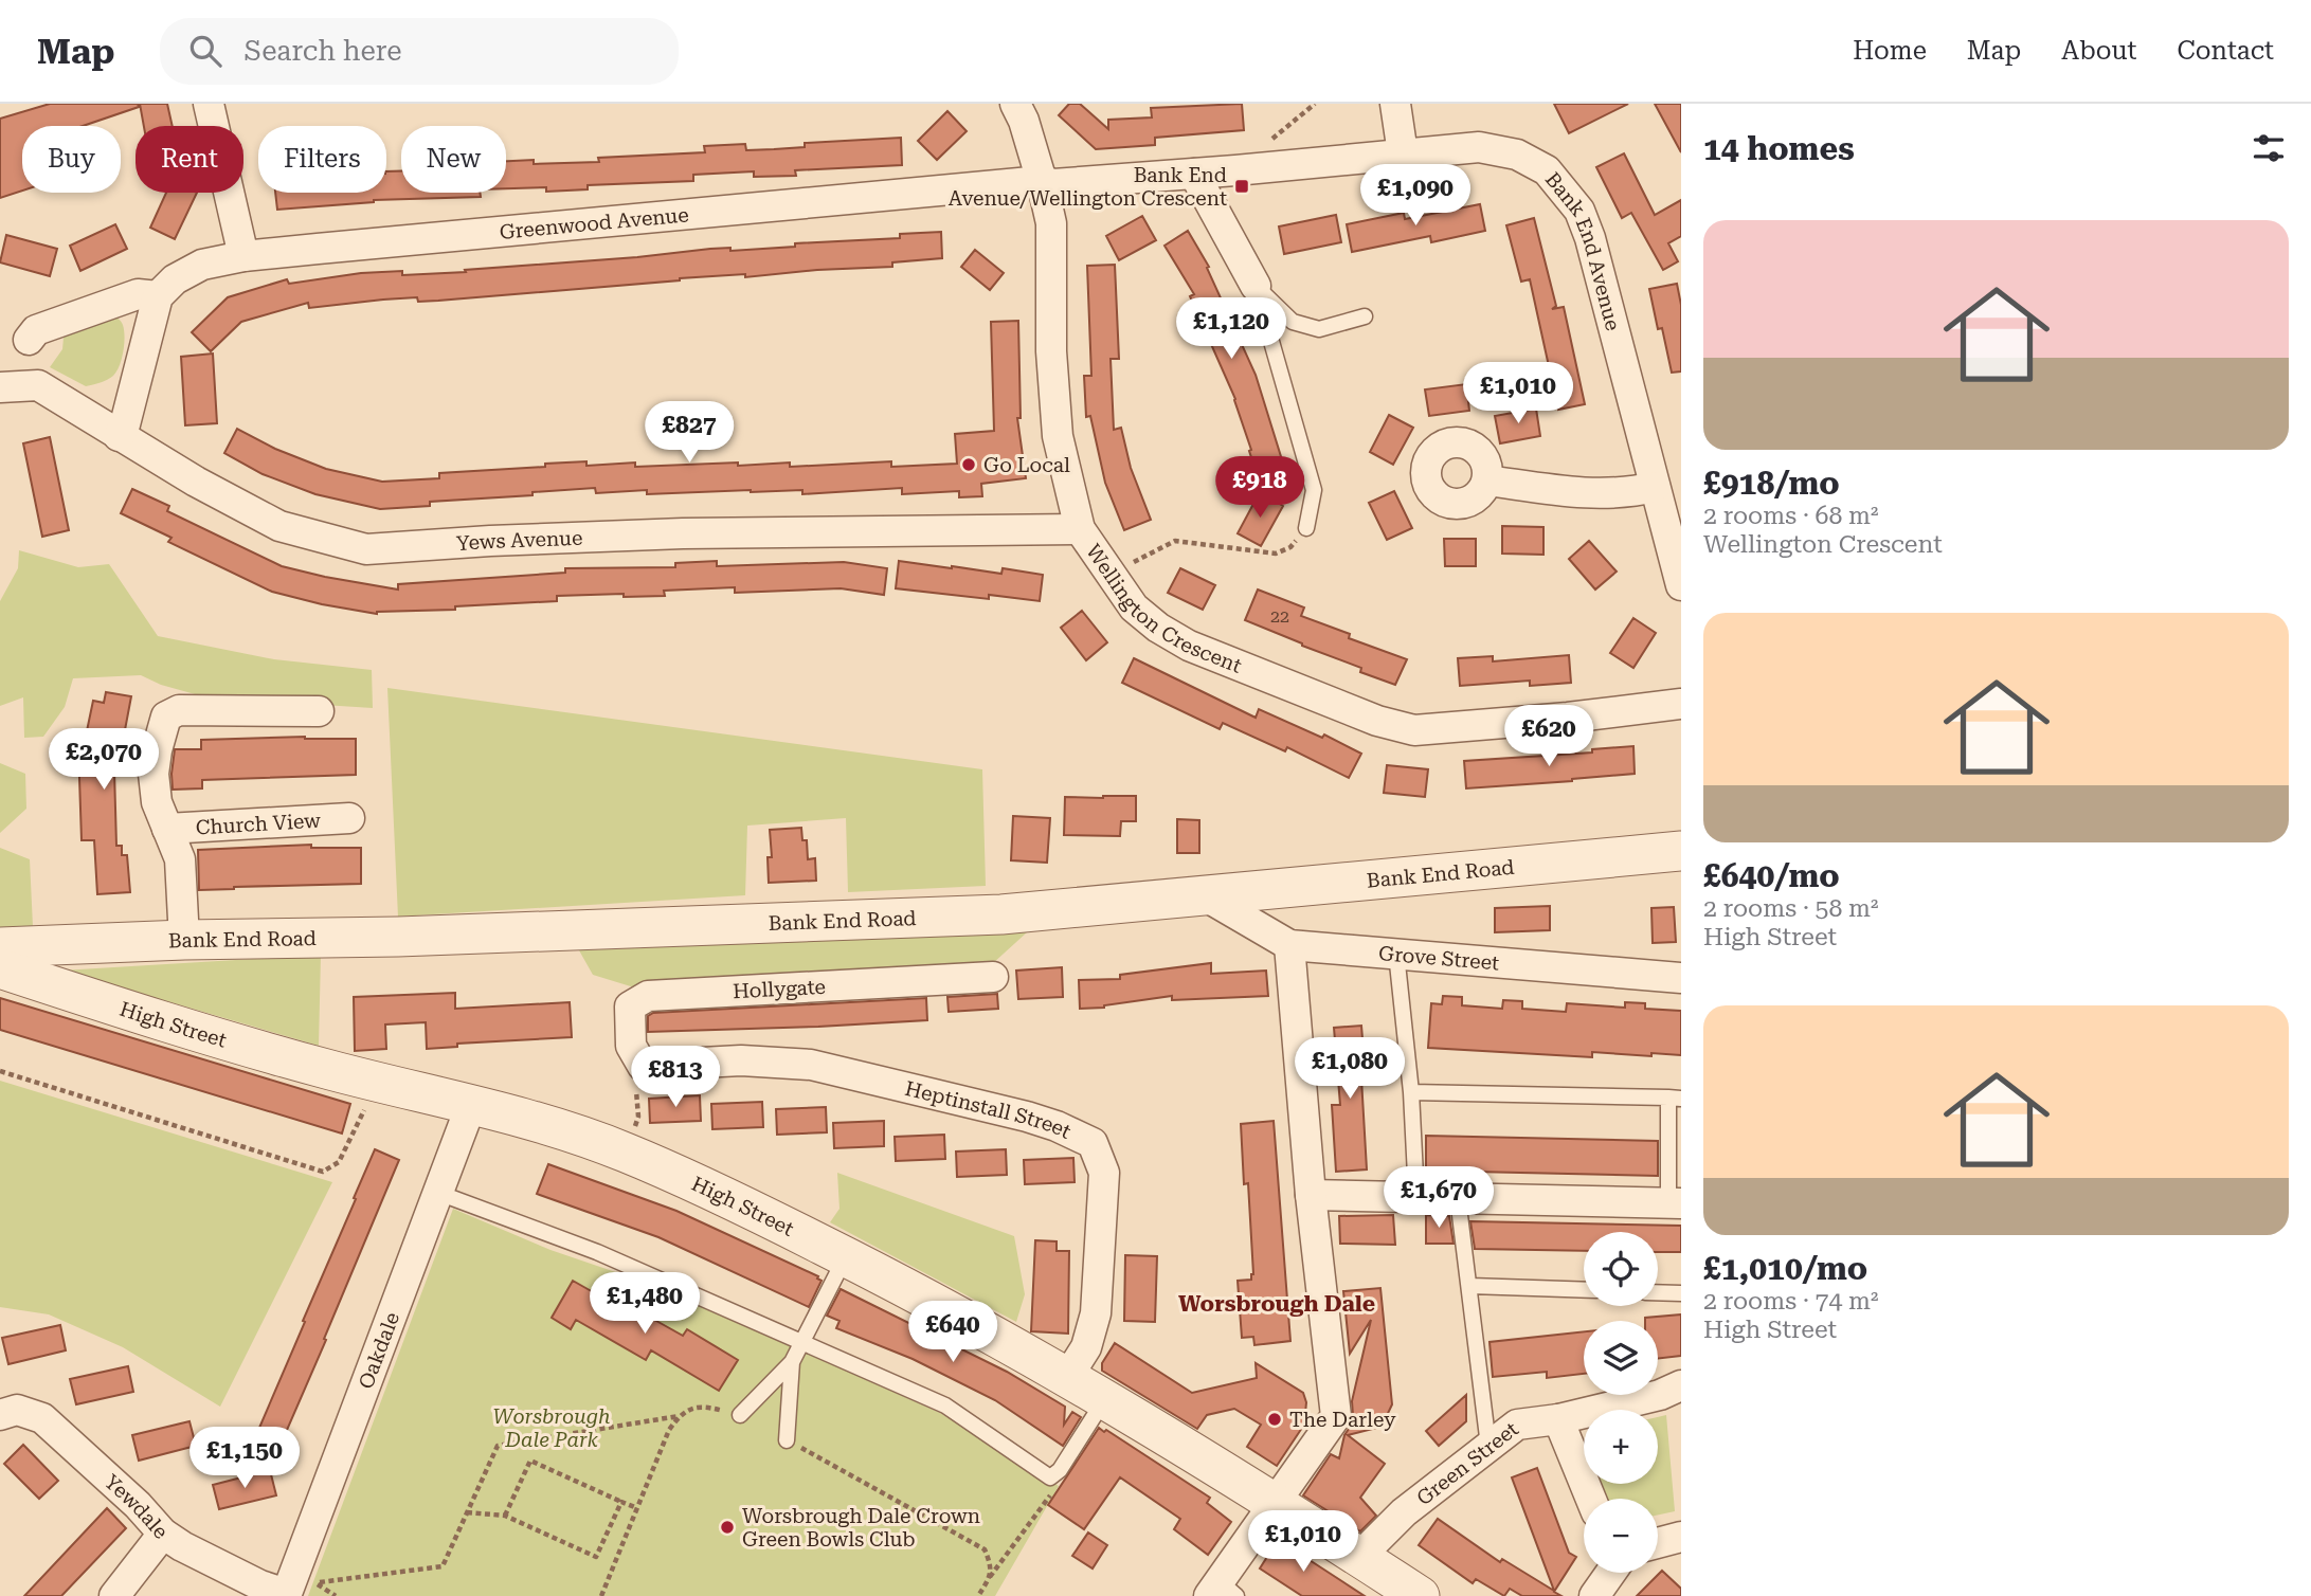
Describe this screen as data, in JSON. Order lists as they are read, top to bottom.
{
  "streets": {
    "street": [
      "Greenwood Avenue",
      "Bank End Avenue",
      "Yews Avenue",
      "Wellington Crescent",
      "Church View",
      "Bank End Road",
      "Grove Street",
      "Hollygate",
      "High Street",
      "Heptinstall Street",
      "Oakdale",
      "Green Street",
      "Yewdale"
    ]
  },
  "crossings": [
    ["Greenwood Avenue", "Bank End Avenue"],
    ["Greenwood Avenue", "Wellington Crescent"],
    ["Bank End Avenue", "Wellington Crescent"],
    ["Yews Avenue", "Wellington Crescent"],
    ["Church View", "Bank End Road"],
    ["Bank End Road", "Grove Street"],
    ["Hollygate", "Heptinstall Street"],
    ["High Street", "Heptinstall Street"],
    ["High Street", "Oakdale"],
    ["High Street", "Green Street"],
    ["Oakdale", "Yewdale"]
  ],
  "districts": ["Worsbrough Dale"],
  "parks": ["Worsbrough Dale Park"],
  "places": {
    "transit": ["Bank End Avenue/Wellington Crescent"],
    "other": ["Go Local", "The Darley", "Worsbrough Dale Crown Green Bowls Club"]
  },
  "house_numbers": ["22"],
  "page": {
    "header": "Map",
    "search": "Search here",
    "nav": [
      "Home",
      "Map",
      "About",
      "Contact"
    ],
    "heading": "14 homes",
    "chip": [
      "Buy",
      "Rent",
      "Filters",
      "New"
    ],
    "price": [
      "£1,090",
      "£1,120",
      "£1,010",
      "£827",
      "£918",
      "£620",
      "£2,070",
      "£1,080",
      "£813",
      "£1,670",
      "£1,480",
      "£640",
      "£1,150",
      "£1,010"
    ],
    "list": [
      {
        "name": "£918/mo",
        "note": "2 rooms · 68 m² · Wellington Crescent"
      },
      {
        "name": "£640/mo",
        "note": "2 rooms · 58 m² · High Street"
      },
      {
        "name": "£1,010/mo",
        "note": "2 rooms · 74 m² · High Street"
      }
    ],
    "map_buttons": ["+", "−"]
  }
}
